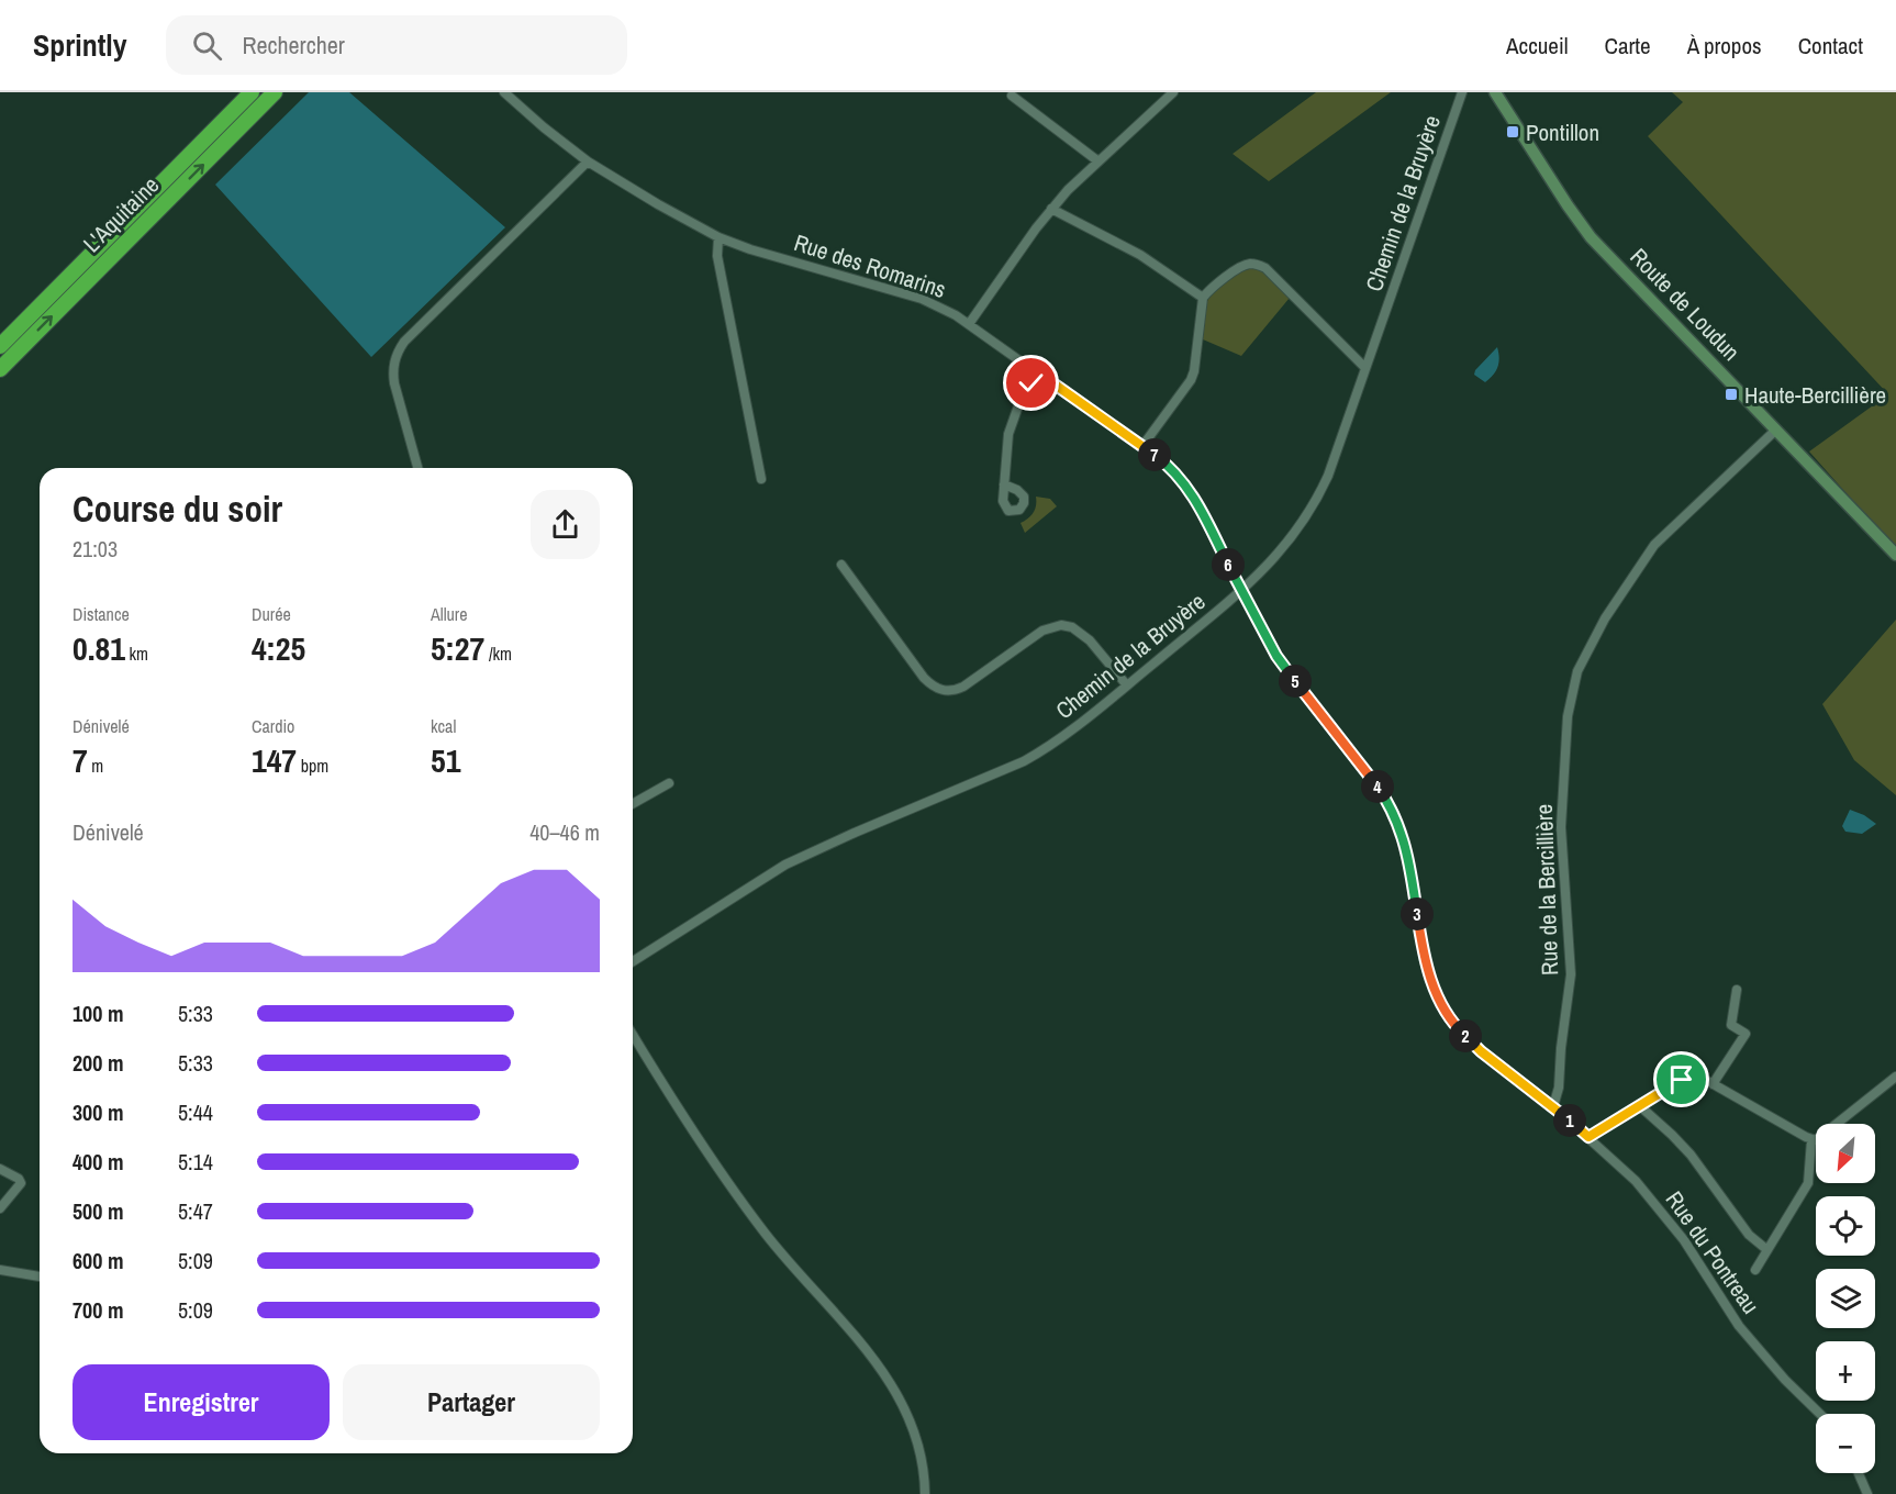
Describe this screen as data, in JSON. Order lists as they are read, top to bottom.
{
  "streets": {
    "highway": ["L'Aquitaine"],
    "main road": ["Route de Loudun"],
    "street": [
      "Chemin de la Bruyère",
      "Rue des Romarins",
      "Rue de la Bercillière",
      "Rue du Pontreau"
    ]
  },
  "crossings": [
    ["Chemin de la Bruyère", "Rue des Romarins"],
    ["Rue des Romarins", "Rue de la Bercillière"],
    ["Rue des Romarins", "Rue du Pontreau"],
    ["Route de Loudun", "Rue de la Bercillière"],
    ["Rue de la Bercillière", "Rue du Pontreau"]
  ],
  "places": {
    "transit": ["Pontillon", "Haute-Bercillière"]
  },
  "north": "bottom left",
  "page": {
    "header": "Sprintly",
    "search": "Rechercher",
    "nav": [
      "Accueil",
      "Carte",
      "À propos",
      "Contact"
    ],
    "pins": [
      "7",
      "6",
      "5",
      "4",
      "3",
      "2",
      "1"
    ],
    "heading": ["Course du soir", "21:03"],
    "stats": [
      ["Distance", "0.81 km"],
      ["Durée", "4:25"],
      ["Allure", "5:27 /km"],
      ["Dénivelé", "7 m"],
      ["Cardio", "147 bpm"],
      ["kcal", "51"]
    ],
    "chart": ["Dénivelé", "40–46 m"],
    "list": [
      {
        "name": "100 m",
        "note": "5:33"
      },
      {
        "name": "200 m",
        "note": "5:33"
      },
      {
        "name": "300 m",
        "note": "5:44"
      },
      {
        "name": "400 m",
        "note": "5:14"
      },
      {
        "name": "500 m",
        "note": "5:47"
      },
      {
        "name": "600 m",
        "note": "5:09"
      },
      {
        "name": "700 m",
        "note": "5:09"
      }
    ],
    "map_buttons": ["+", "−"],
    "buttons": ["Enregistrer", "Partager"]
  }
}
